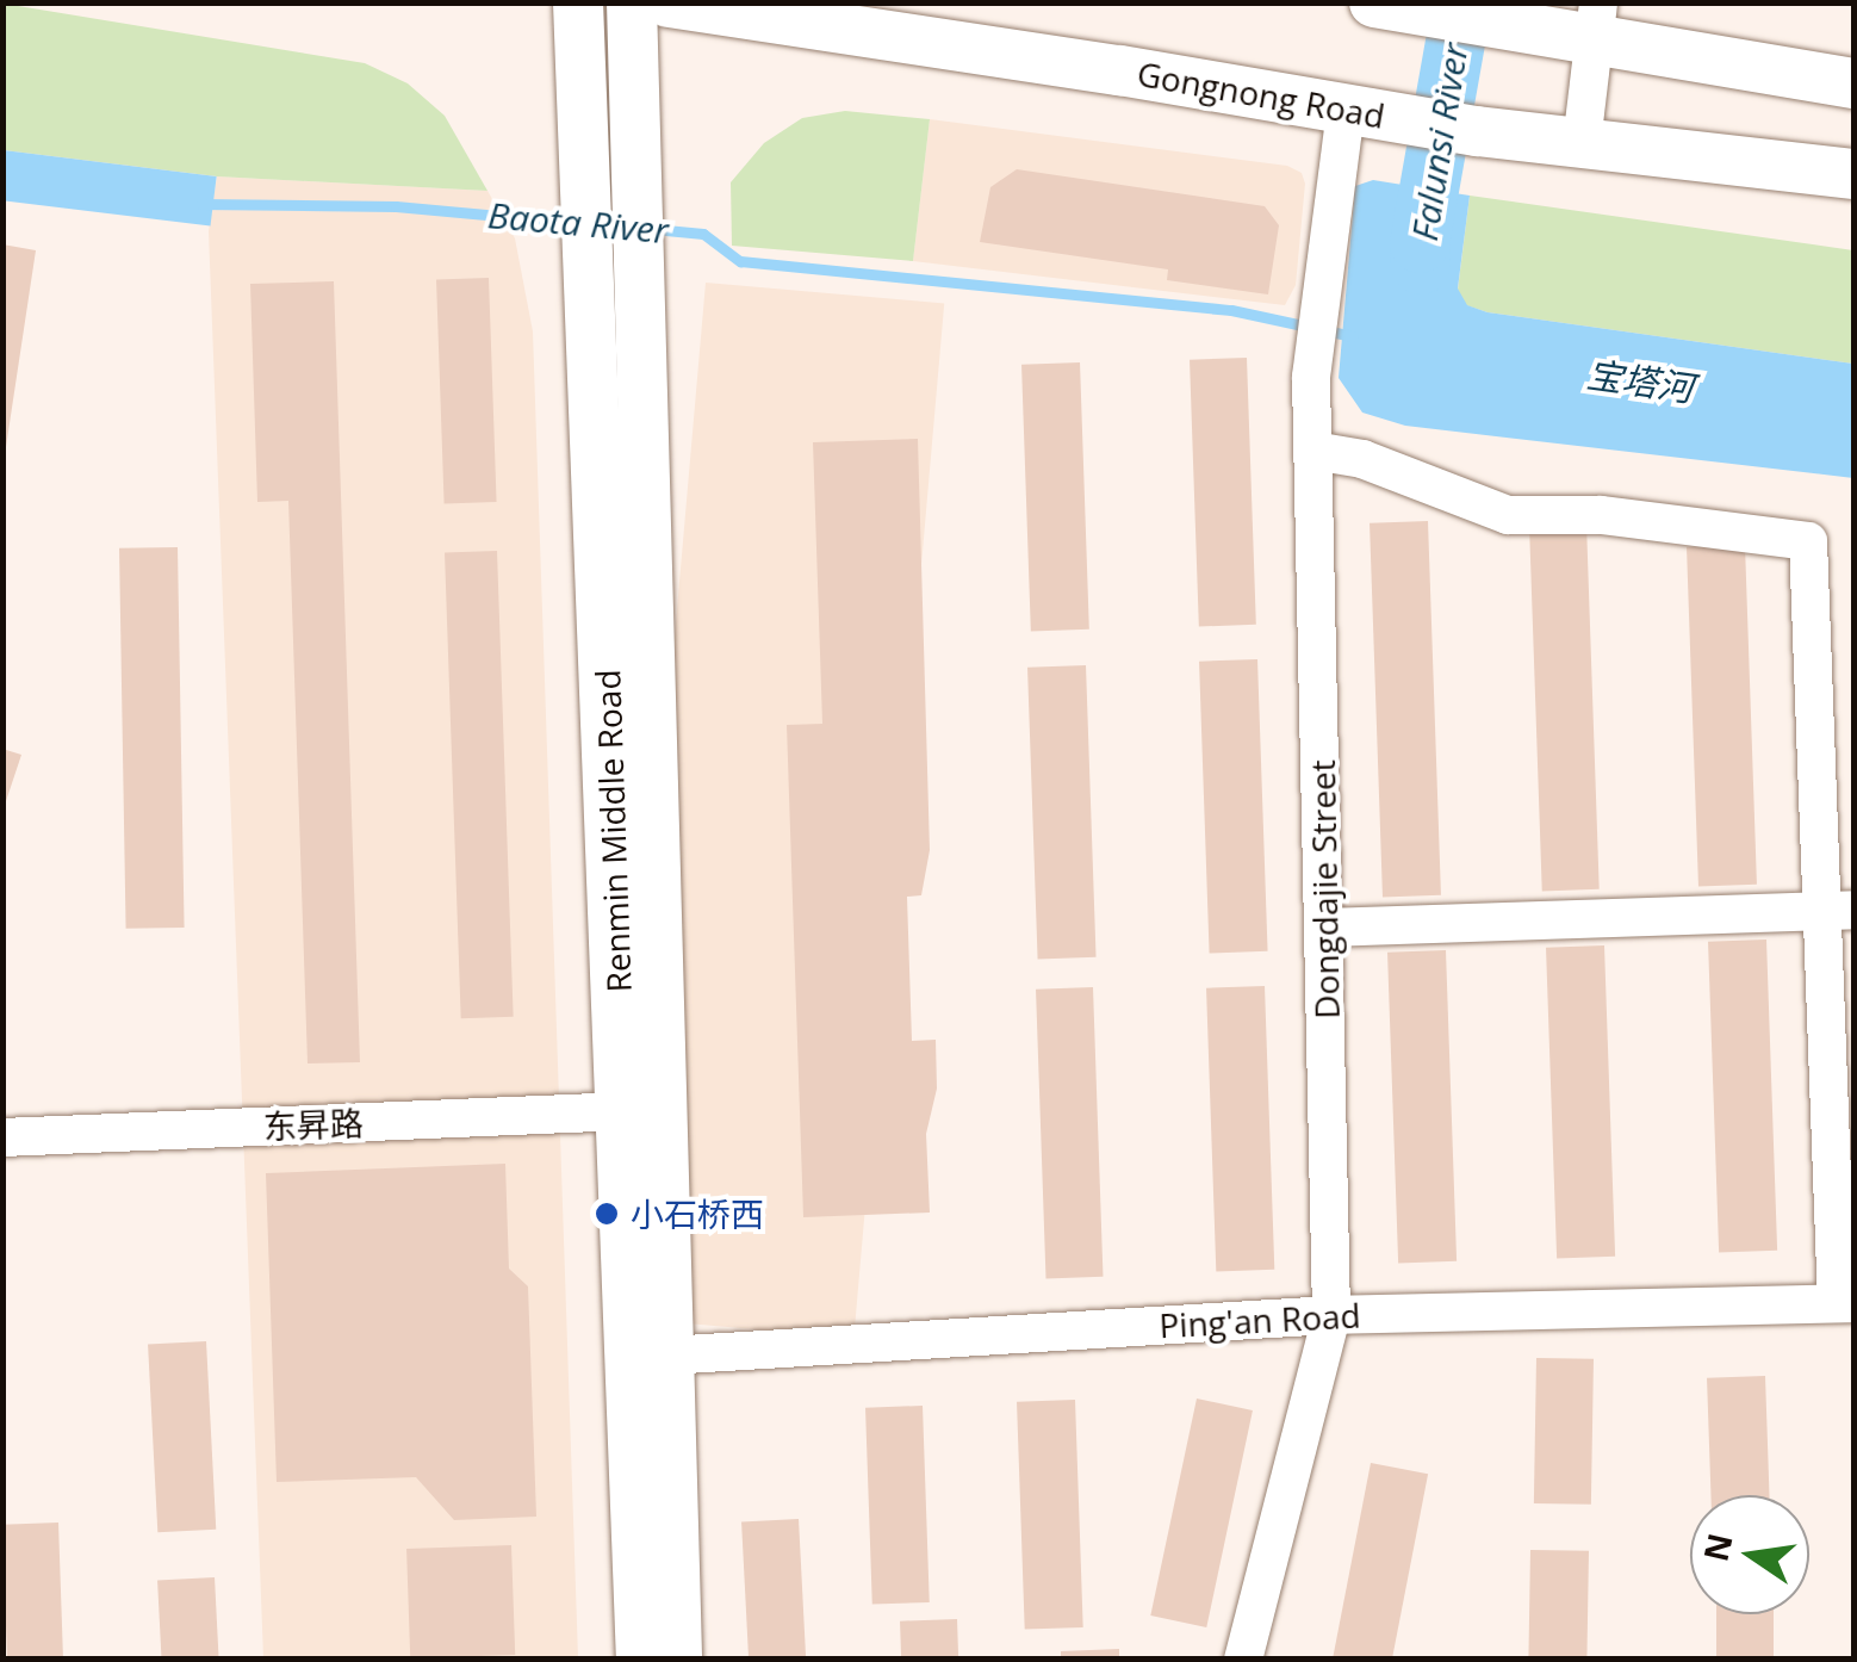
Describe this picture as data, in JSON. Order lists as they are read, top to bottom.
{
  "streets": {
    "main road": ["Gongnong Road", "Renmin Middle Road"],
    "street": ["Dongdajie Street", "东昇路", "Ping'an Road"]
  },
  "crossings": [
    ["Gongnong Road", "Dongdajie Street"],
    ["Renmin Middle Road", "东昇路"],
    ["Renmin Middle Road", "Ping'an Road"],
    ["Dongdajie Street", "Ping'an Road"]
  ],
  "water": ["Falunsi River", "Baota River", "宝塔河"],
  "places": ["小石桥西"],
  "north": "left"
}
